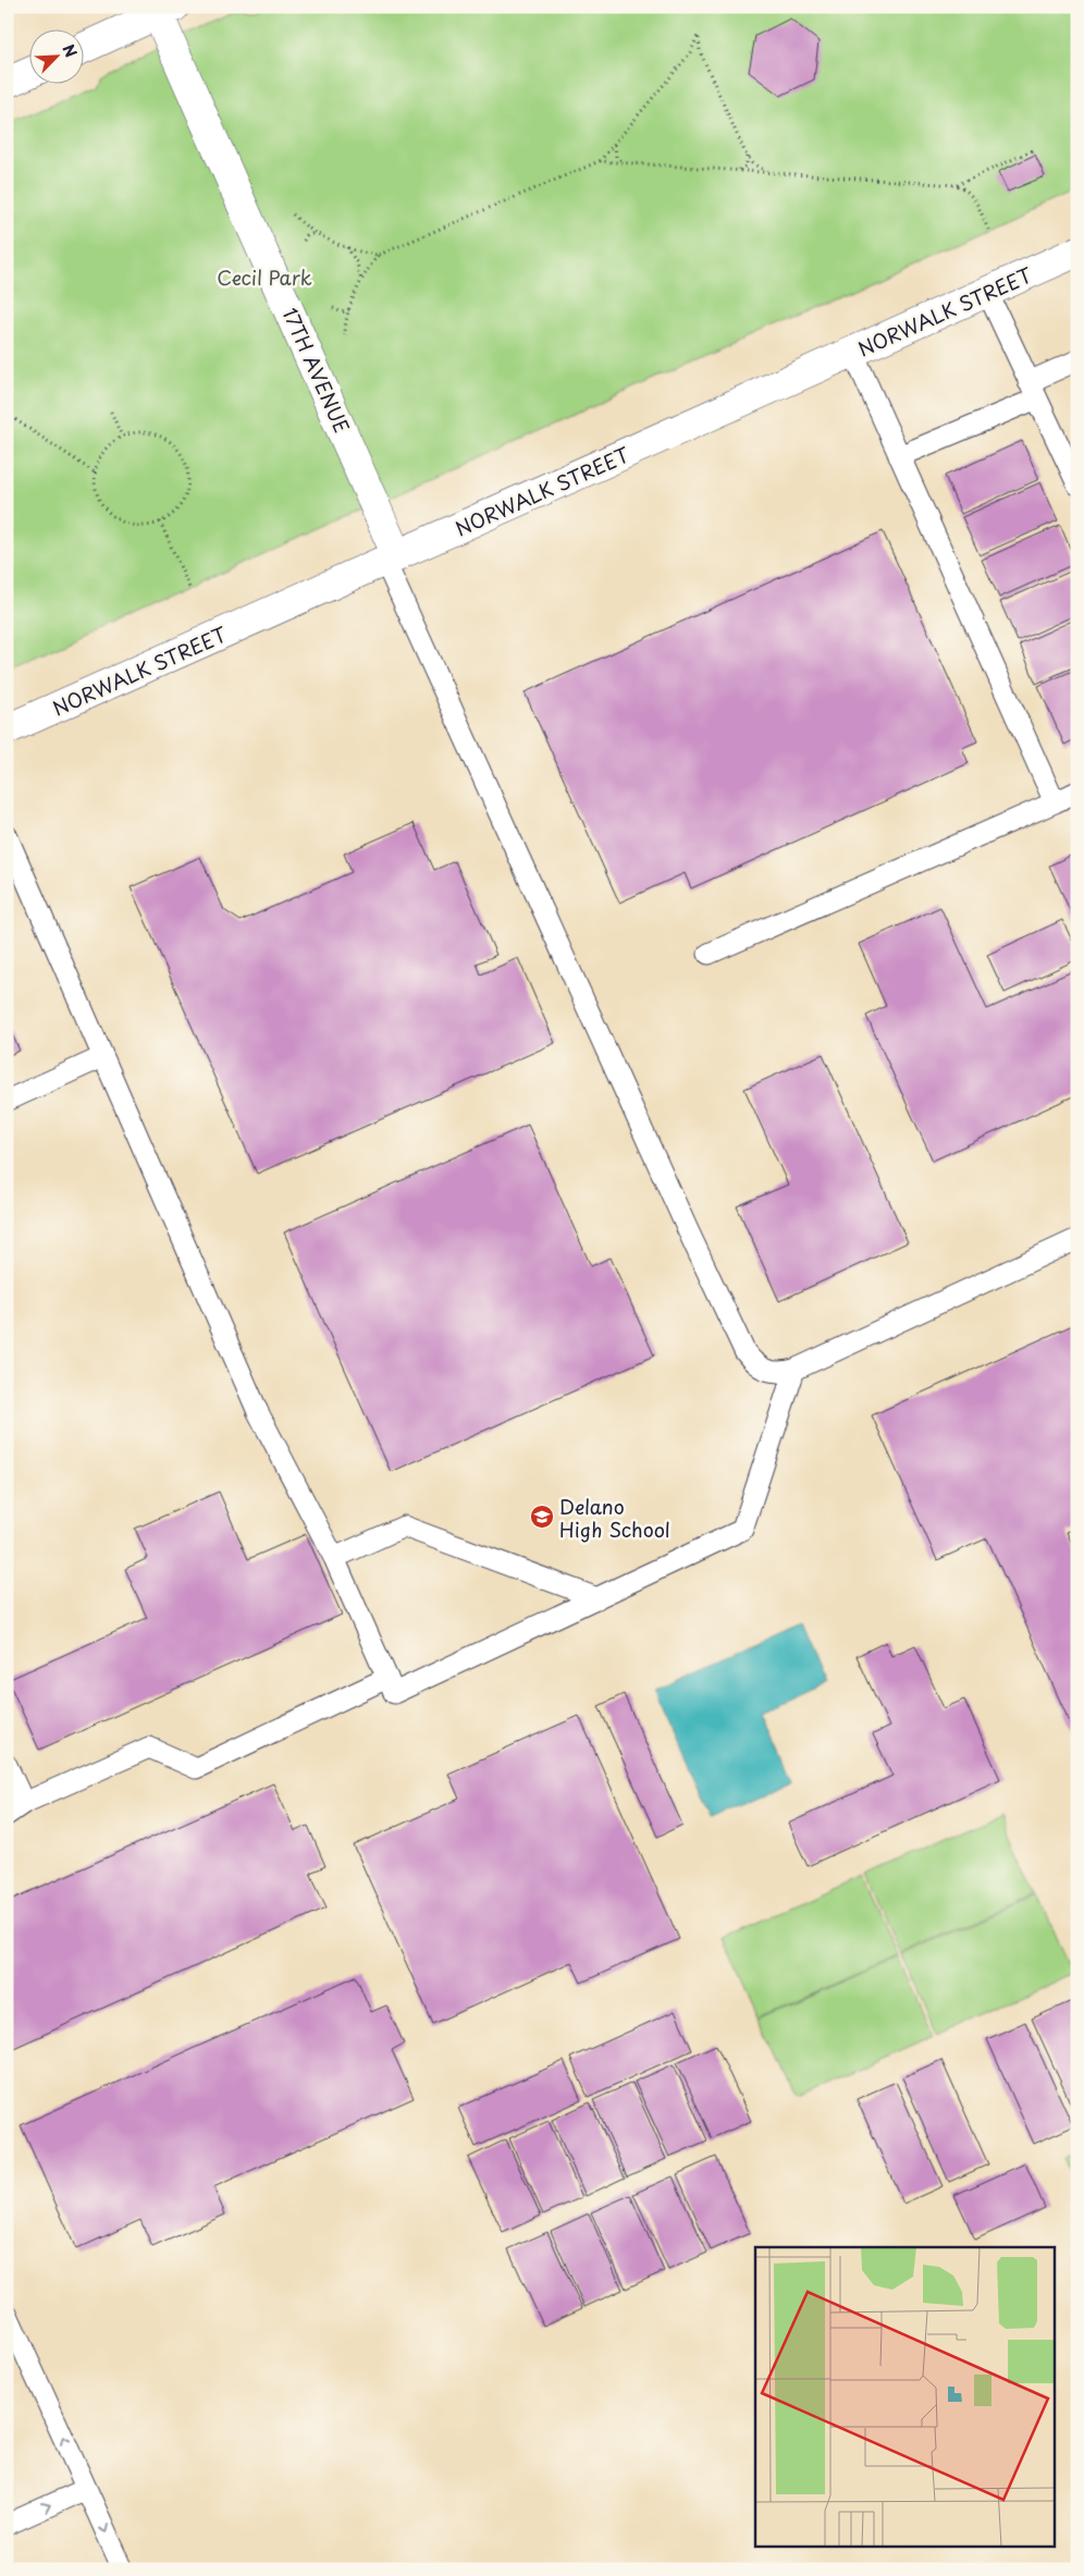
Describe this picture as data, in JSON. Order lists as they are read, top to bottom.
{
  "streets": {
    "street": ["NORWALK STREET", "17TH AVENUE"]
  },
  "crossings": [
    ["NORWALK STREET", "17TH AVENUE"]
  ],
  "parks": ["Cecil Park"],
  "places": {
    "school or university": ["Delano High School"]
  },
  "north": "top right"
}
